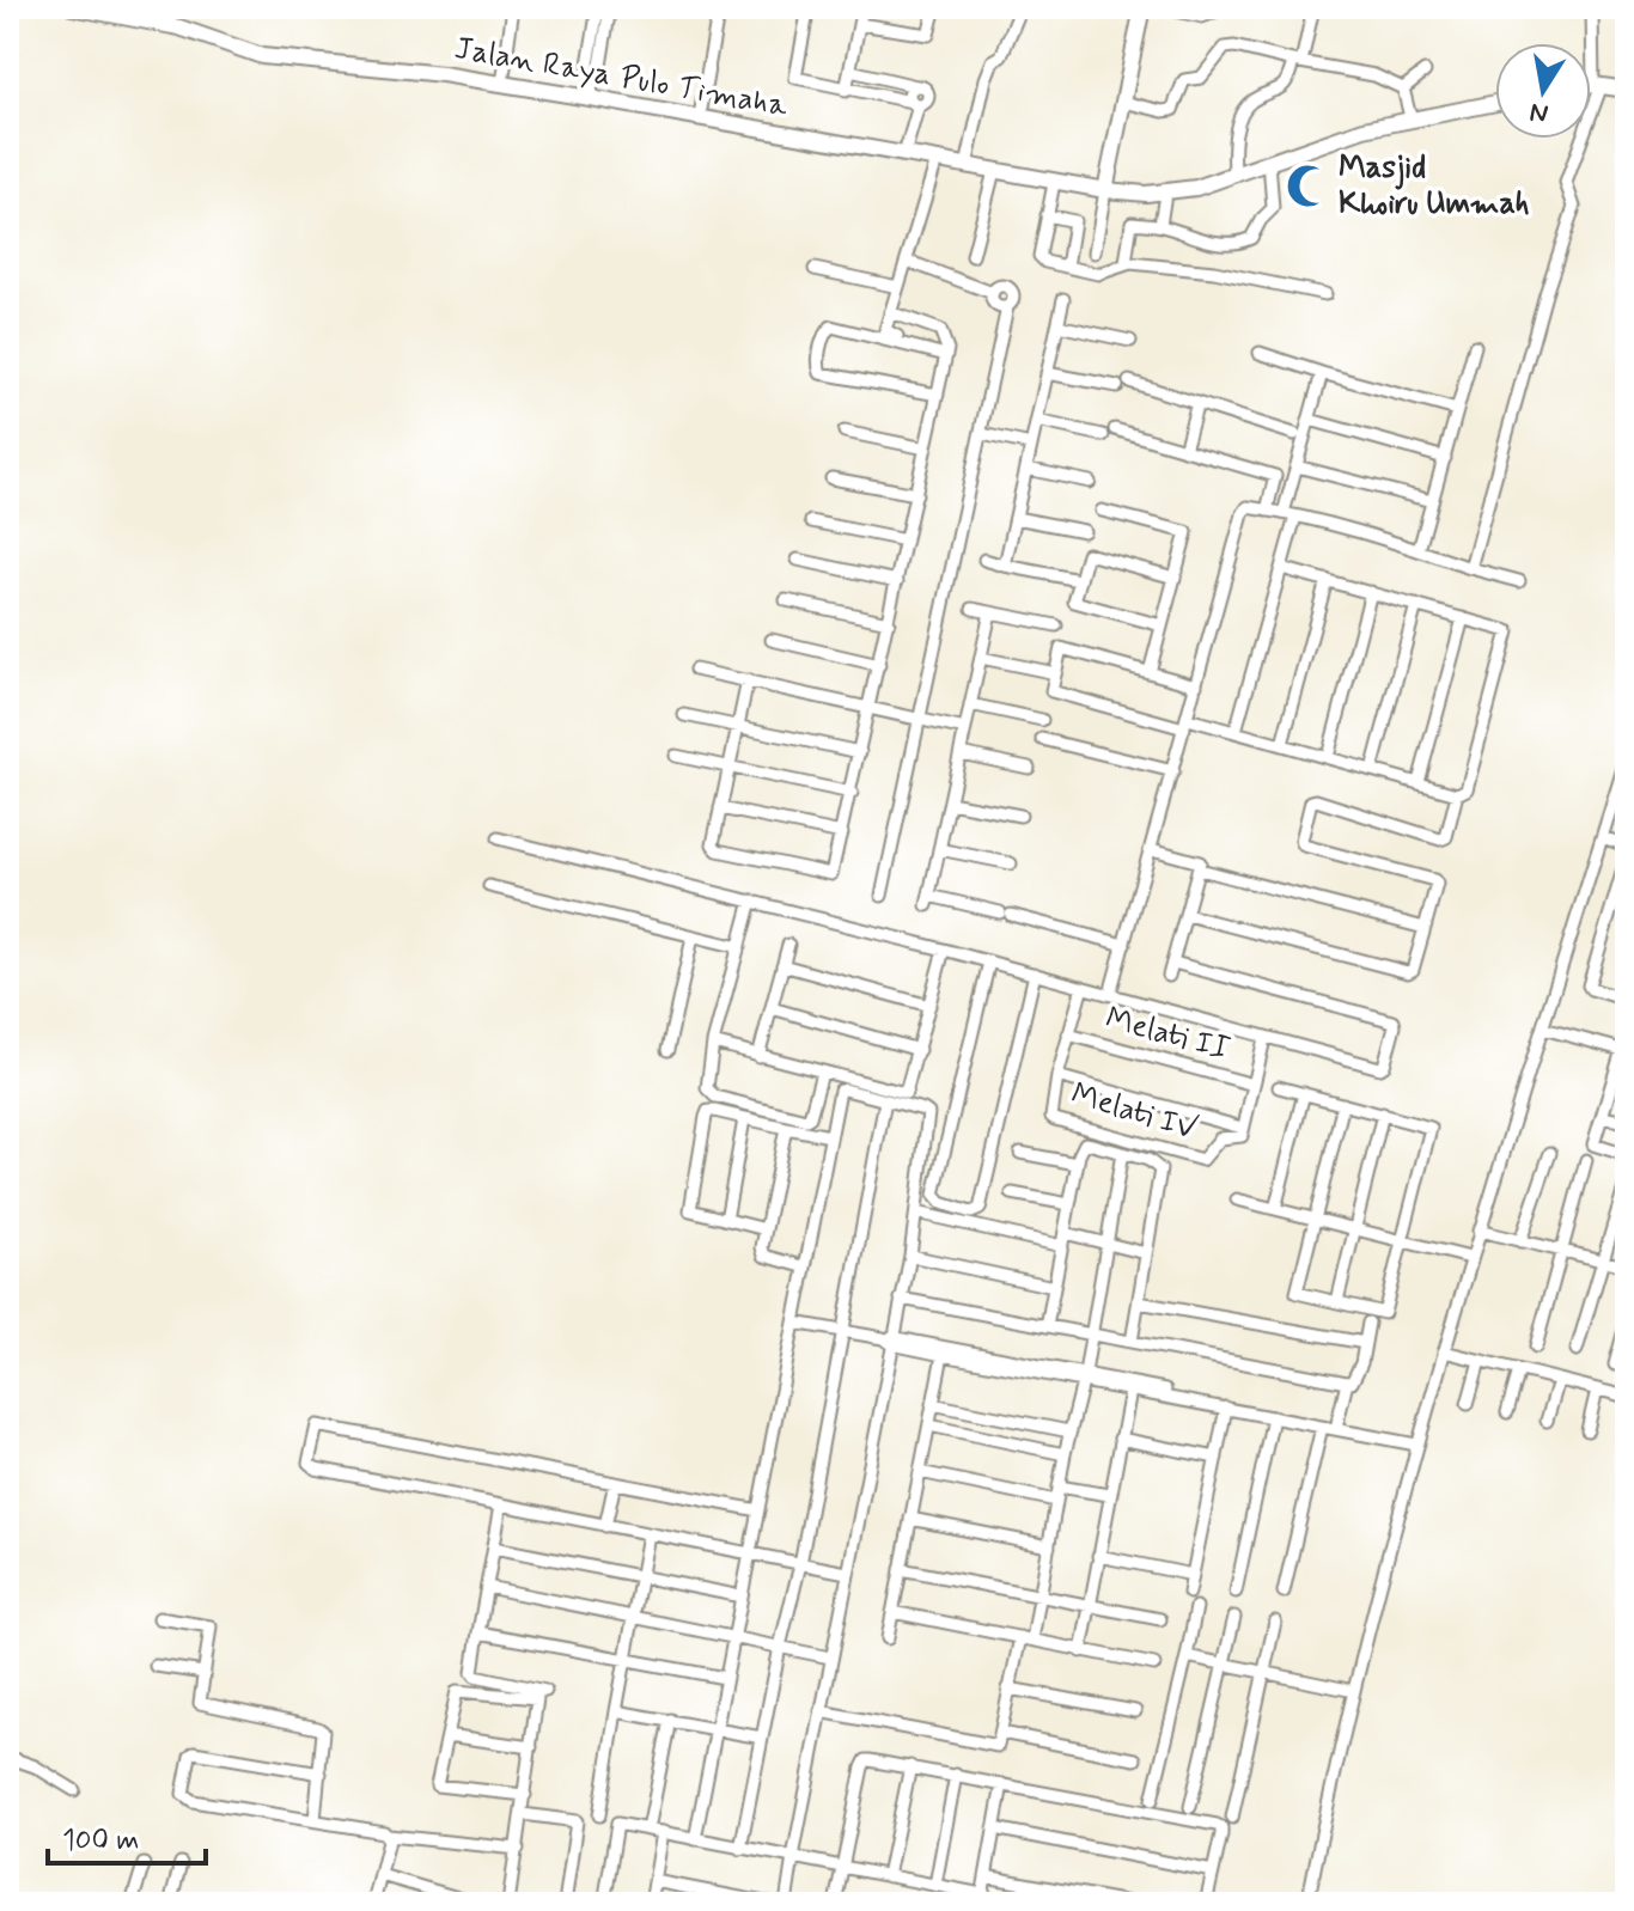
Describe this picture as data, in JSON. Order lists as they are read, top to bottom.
{
  "streets": {
    "street": ["Jalan Raya Pulo Timaha", "Melati II", "Melati IV"]
  },
  "places": {
    "mosque": ["Masjid Khoiru Ummah"]
  },
  "scale_bar": "100 m",
  "north": "bottom"
}
